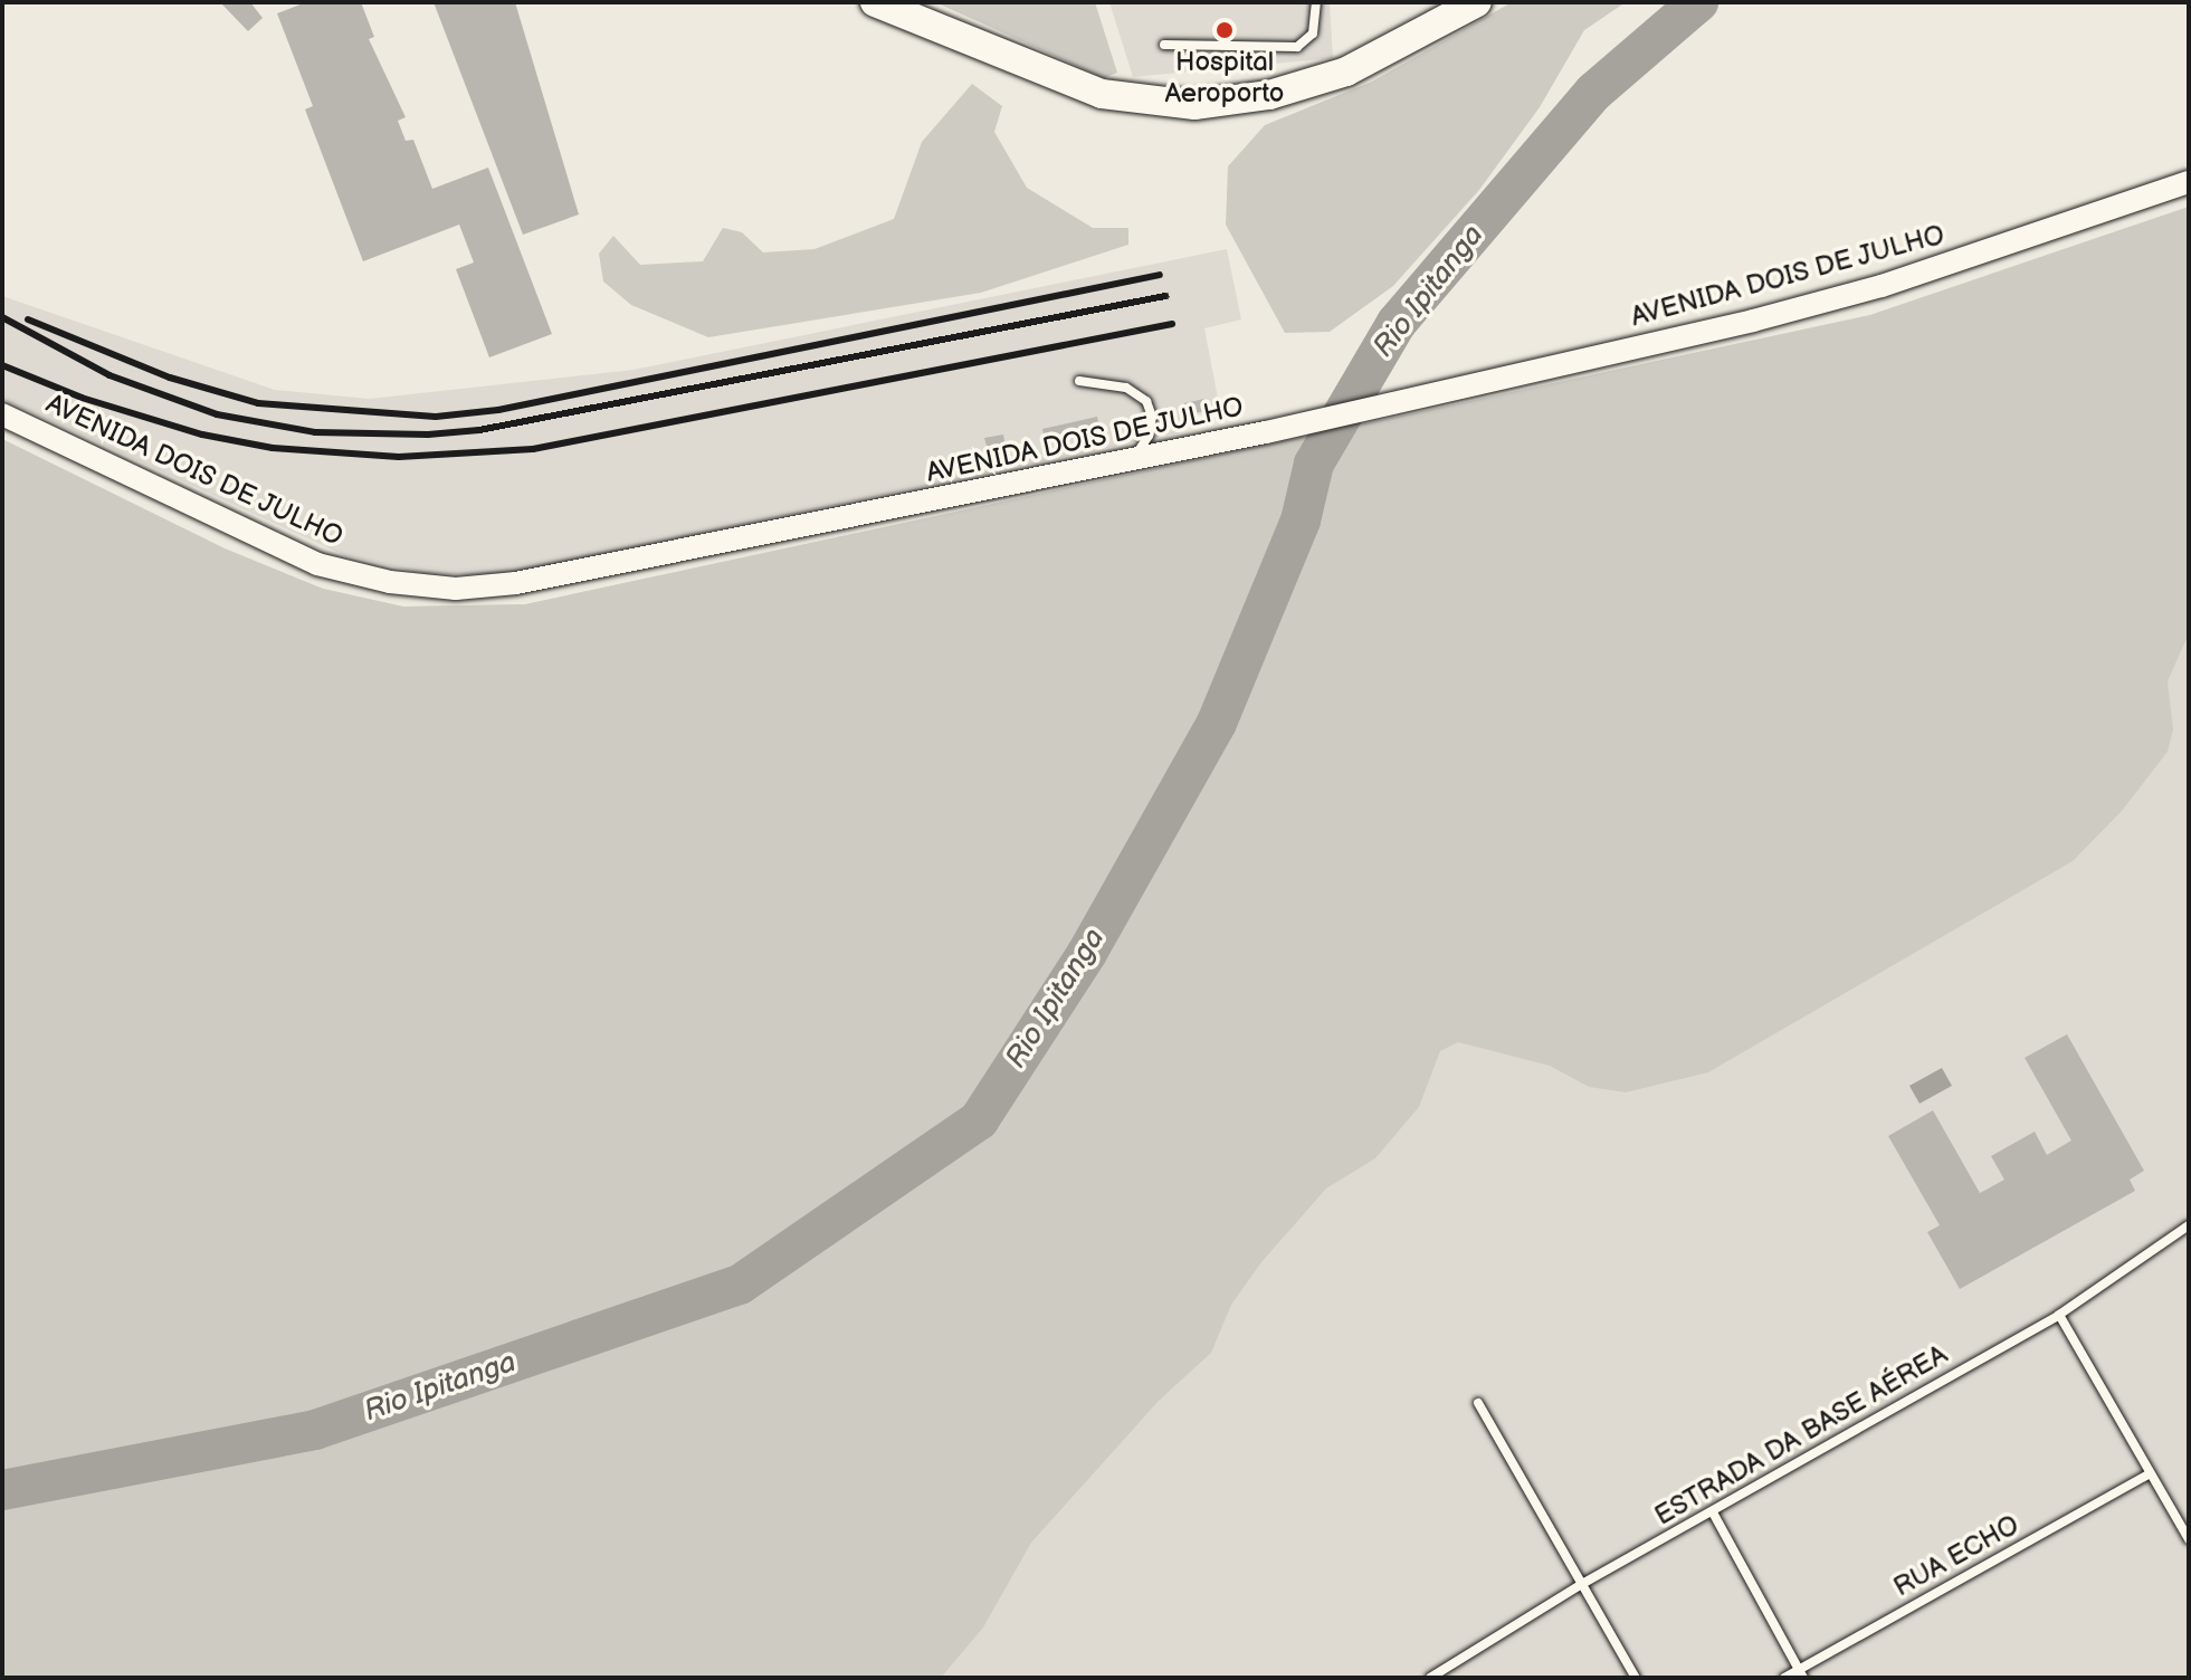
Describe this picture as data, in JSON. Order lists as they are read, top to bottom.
{
  "streets": {
    "street": ["AVENIDA DOIS DE JULHO"],
    "lane": ["ESTRADA DA BASE AÉREA", "RUA ECHO"]
  },
  "water": ["Rio Ipitanga"],
  "places": ["Hospital Aeroporto"]
}
